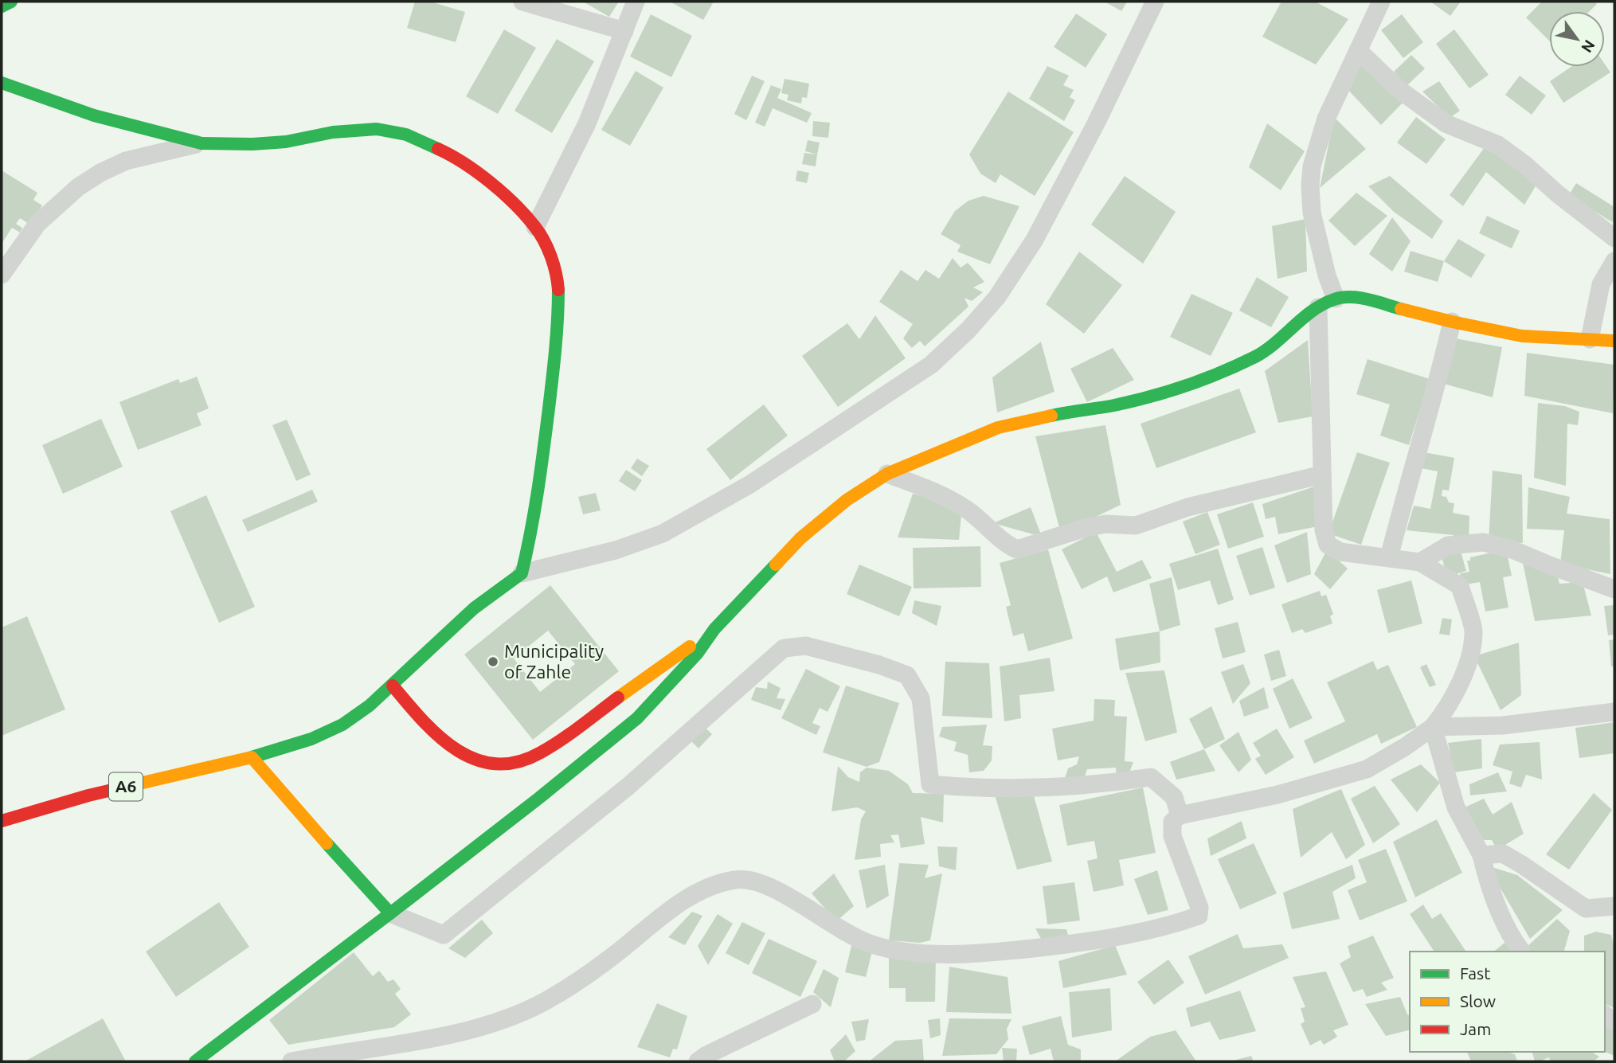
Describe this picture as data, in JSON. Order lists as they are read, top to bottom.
{
  "streets": {
    "main road": ["A6"]
  },
  "places": ["Municipality of Zahle"],
  "legend": ["Fast", "Slow", "Jam"],
  "north": "bottom right"
}
